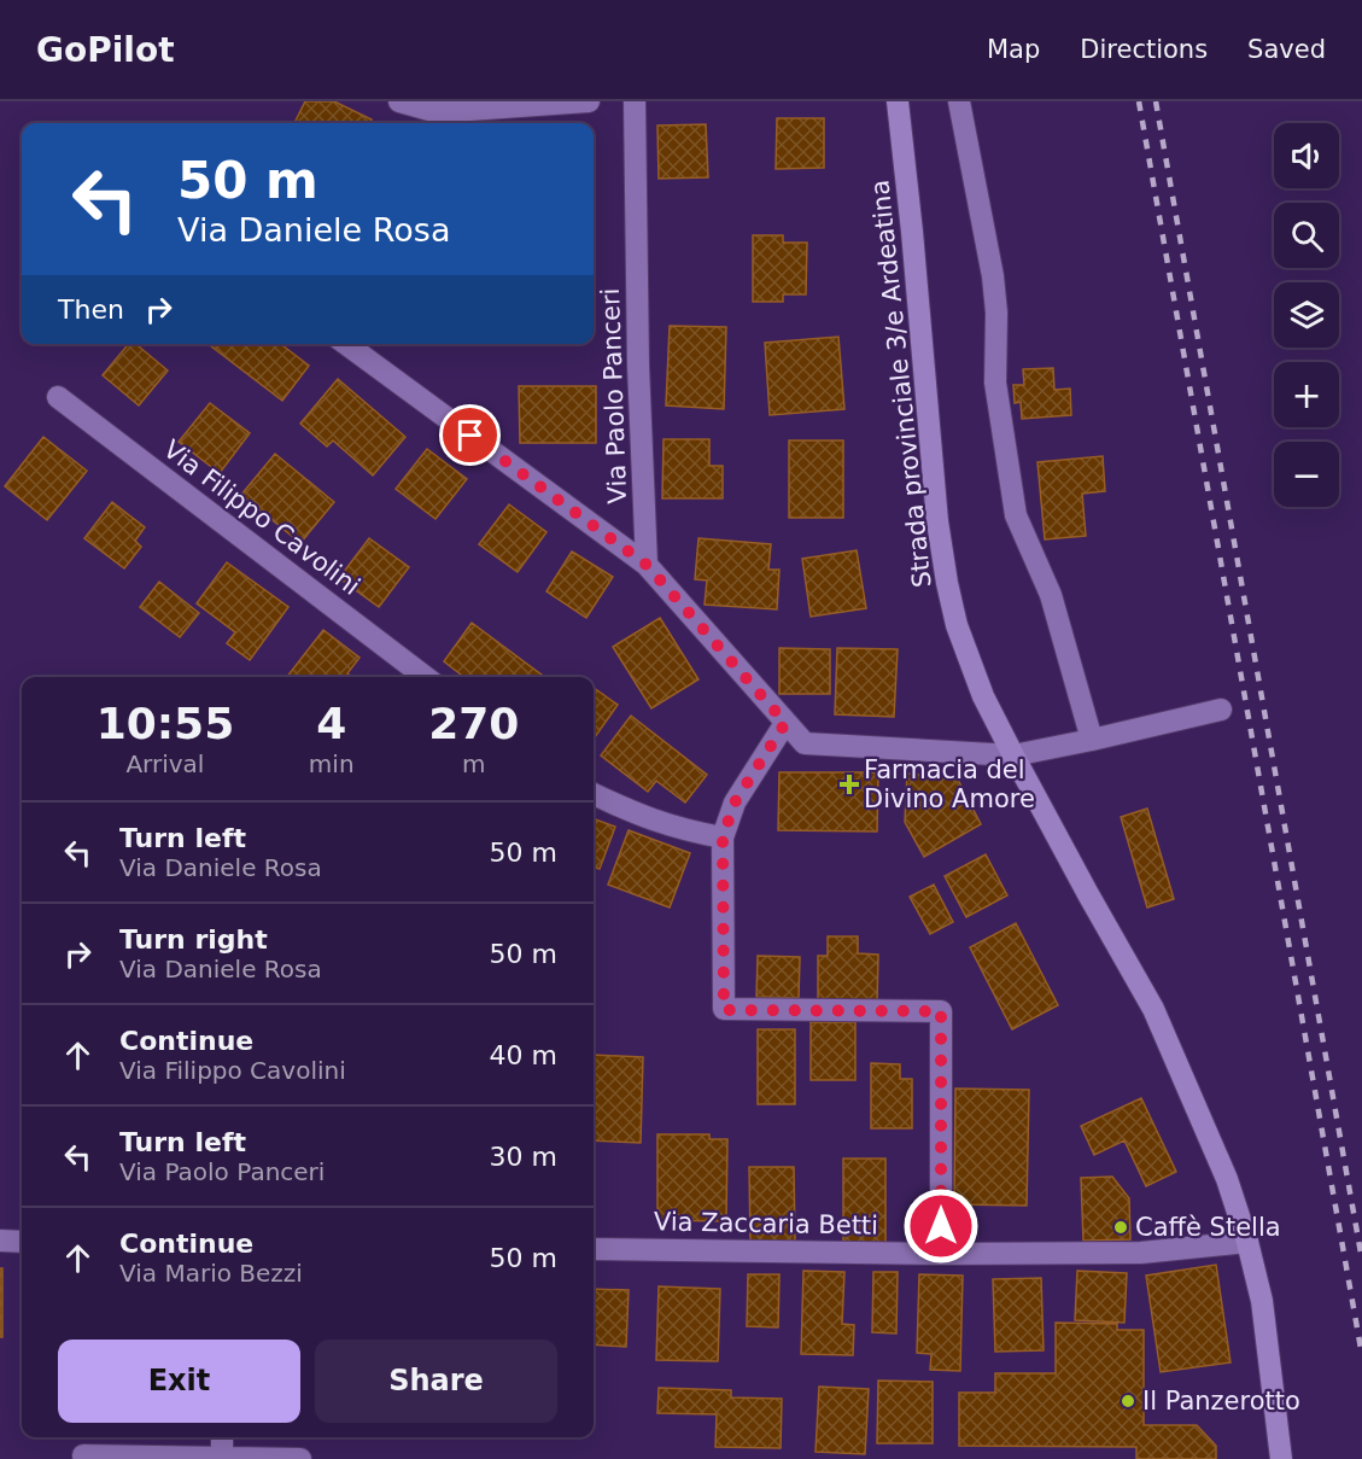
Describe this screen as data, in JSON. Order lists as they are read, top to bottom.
{
  "streets": {
    "main road": ["Strada provinciale 3/e Ardeatina"],
    "street": ["Via Paolo Panceri", "Via Filippo Cavolini", "Via Zaccaria Betti"]
  },
  "crossings": [
    ["Strada provinciale 3/e Ardeatina", "Via Zaccaria Betti"]
  ],
  "places": {
    "health": ["Farmacia del Divino Amore"],
    "other": ["Caffè Stella", "Il Panzerotto"]
  },
  "page": {
    "header": "GoPilot",
    "nav": ["Map", "Directions", "Saved"],
    "map_buttons": ["+", "−"],
    "turn": ["50 m", "Via Daniele Rosa"],
    "then": "Then",
    "eta": [
      "10:55",
      "Arrival",
      "4",
      "min",
      "270",
      "m"
    ],
    "list": [
      {
        "name": "Turn left",
        "note": "Via Daniele Rosa",
        "value": "50 m"
      },
      {
        "name": "Turn right",
        "note": "Via Daniele Rosa",
        "value": "50 m"
      },
      {
        "name": "Continue",
        "note": "Via Filippo Cavolini",
        "value": "40 m"
      },
      {
        "name": "Turn left",
        "note": "Via Paolo Panceri",
        "value": "30 m"
      },
      {
        "name": "Continue",
        "note": "Via Mario Bezzi",
        "value": "50 m"
      }
    ],
    "buttons": ["Exit", "Share"]
  }
}
